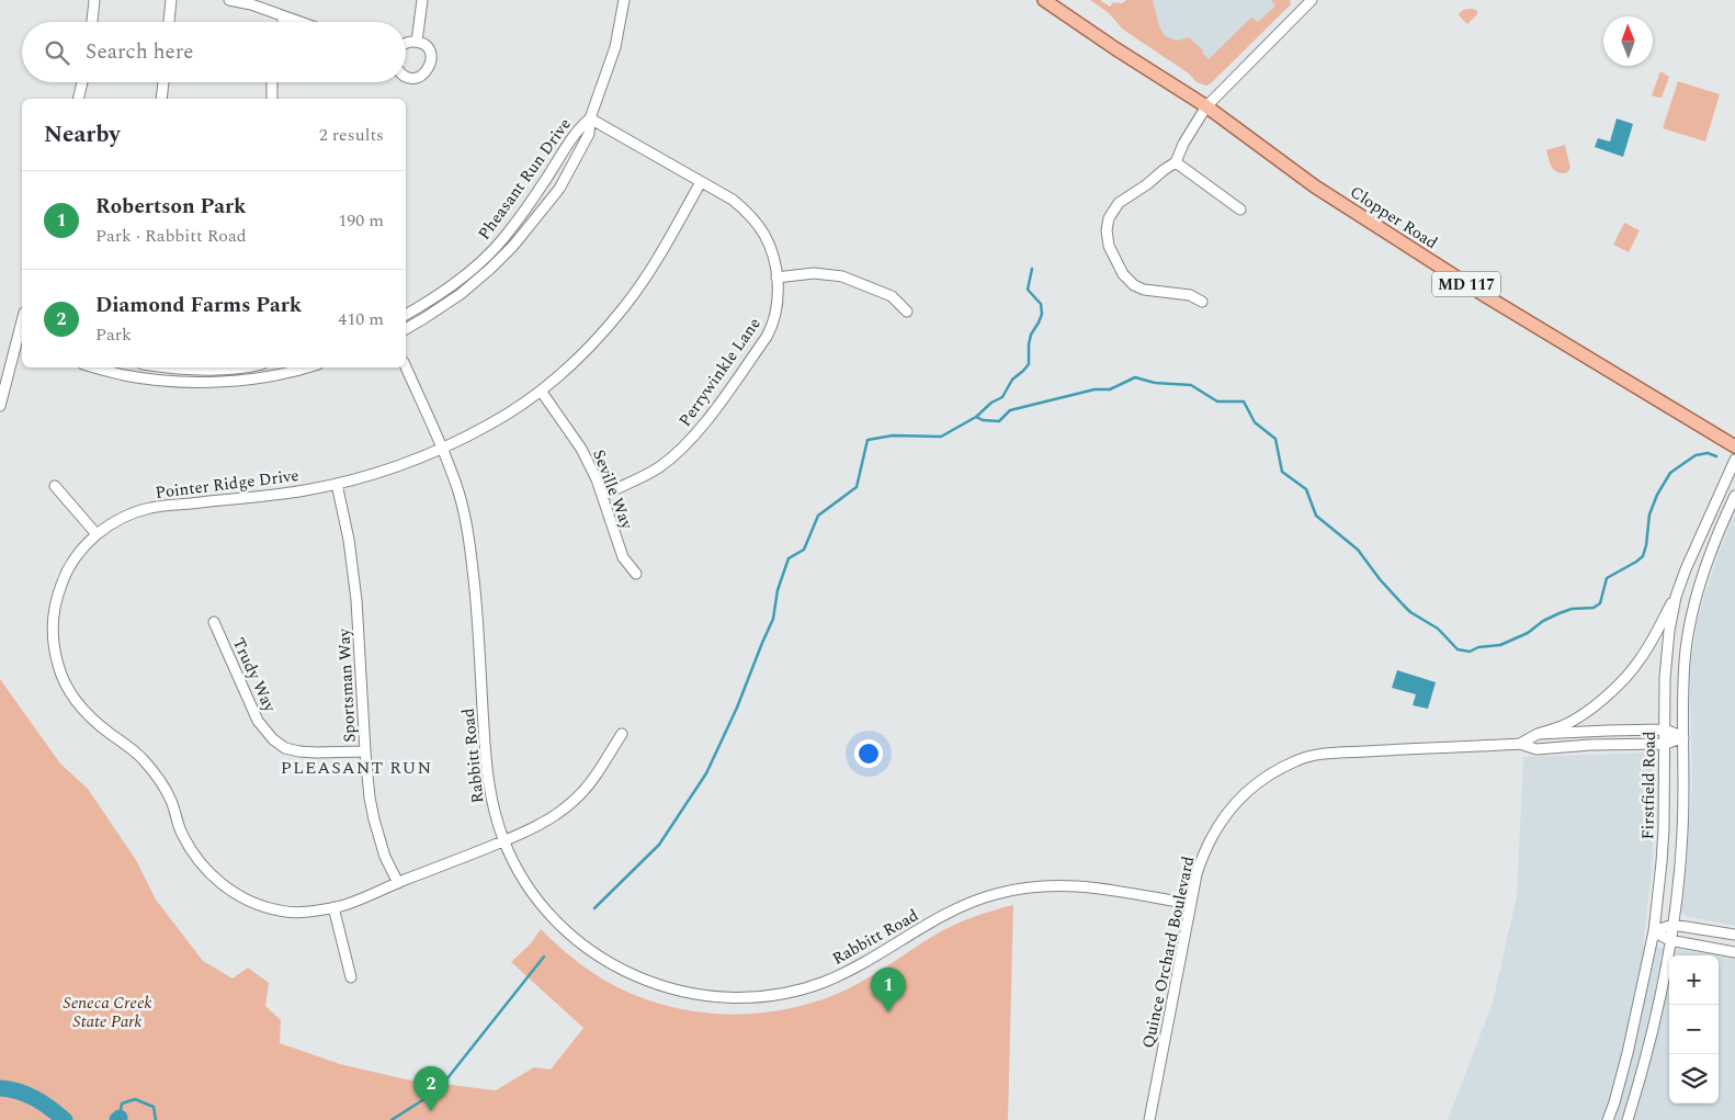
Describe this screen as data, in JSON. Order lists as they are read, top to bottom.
{
  "streets": {
    "main road": ["Clopper Road", "MD 117"],
    "street": [
      "Pheasant Run Drive",
      "Perrywinkle Lane",
      "Pointer Ridge Drive",
      "Seville Way",
      "Trudy Way",
      "Sportsman Way",
      "Rabbitt Road",
      "Firstfield Road",
      "Quince Orchard Boulevard"
    ]
  },
  "crossings": [
    ["Pheasant Run Drive", "Perrywinkle Lane"],
    ["Perrywinkle Lane", "Pointer Ridge Drive"],
    ["Perrywinkle Lane", "Seville Way"],
    ["Pointer Ridge Drive", "Seville Way"],
    ["Pointer Ridge Drive", "Sportsman Way"],
    ["Pointer Ridge Drive", "Rabbitt Road"],
    ["Trudy Way", "Sportsman Way"],
    ["Rabbitt Road", "Quince Orchard Boulevard"],
    ["Firstfield Road", "Quince Orchard Boulevard"]
  ],
  "districts": ["PLEASANT RUN"],
  "parks": ["Seneca Creek State Park"],
  "north": "top",
  "page": {
    "search": "Search here",
    "heading": ["Nearby", "2 results"],
    "list": [
      {
        "mark": "1",
        "name": "Robertson Park",
        "note": "Park · Rabbitt Road",
        "value": "190 m"
      },
      {
        "mark": "2",
        "name": "Diamond Farms Park",
        "note": "Park",
        "value": "410 m"
      }
    ],
    "map_buttons": ["+", "−"],
    "pins": ["1", "2"]
  }
}
